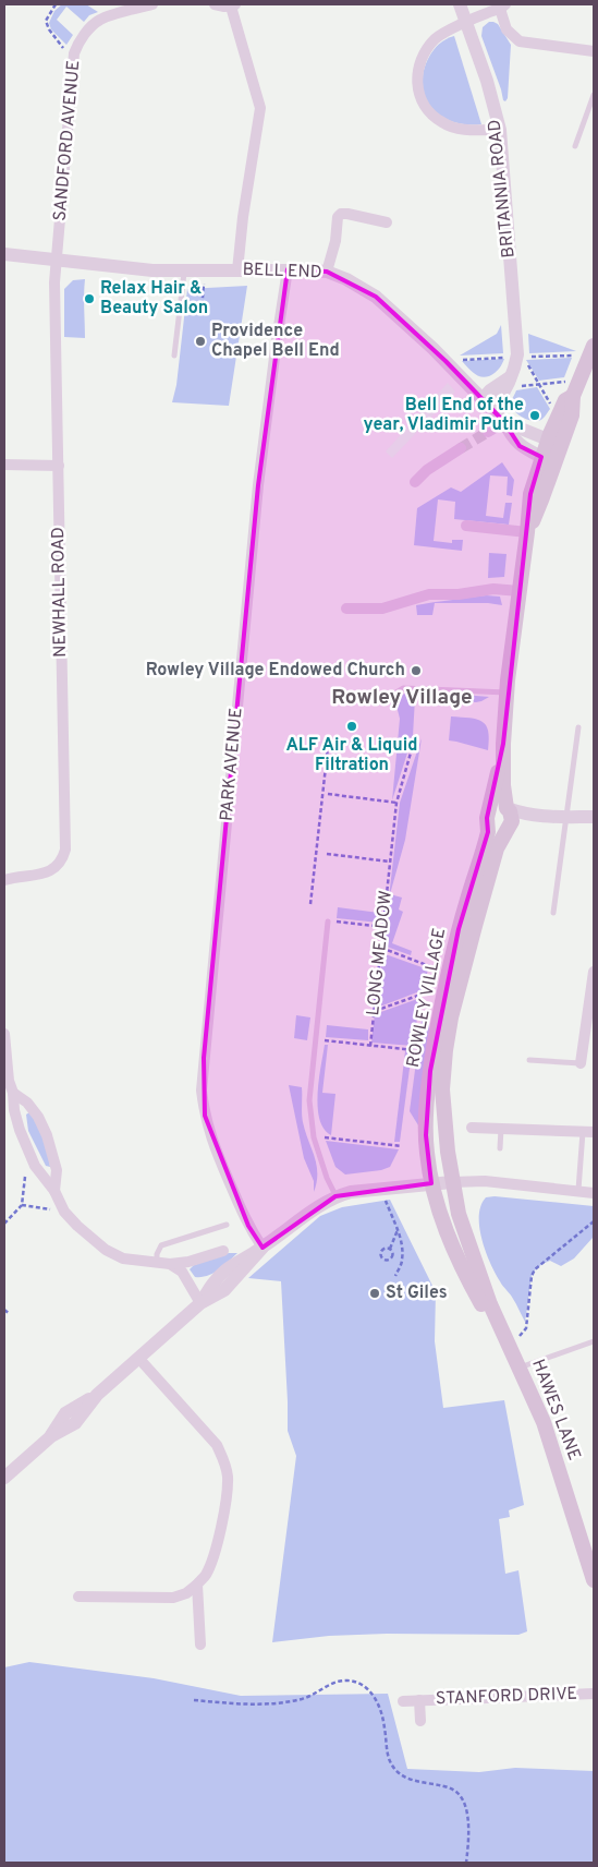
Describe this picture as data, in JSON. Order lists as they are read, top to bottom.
{
  "streets": {
    "main road": ["ROWLEY VILLAGE", "HAWES LANE"],
    "street": [
      "SANDFORD AVENUE",
      "BRITANNIA ROAD",
      "BELL END",
      "NEWHALL ROAD",
      "PARK AVENUE",
      "STANFORD DRIVE"
    ],
    "path": ["LONG MEADOW"]
  },
  "crossings": [
    ["SANDFORD AVENUE", "BELL END"],
    ["SANDFORD AVENUE", "NEWHALL ROAD"],
    ["BRITANNIA ROAD", "BELL END"],
    ["BELL END", "NEWHALL ROAD"],
    ["BELL END", "PARK AVENUE"],
    ["BELL END", "ROWLEY VILLAGE"],
    ["ROWLEY VILLAGE", "HAWES LANE"]
  ],
  "districts": ["Rowley Village"],
  "places": [
    "Relax Hair & Beauty Salon",
    "Providence Chapel Bell End",
    "Bell End of the year, Vladimir Putin",
    "Rowley Village Endowed Church",
    "ALF Air & Liquid Filtration",
    "St Giles"
  ]
}
